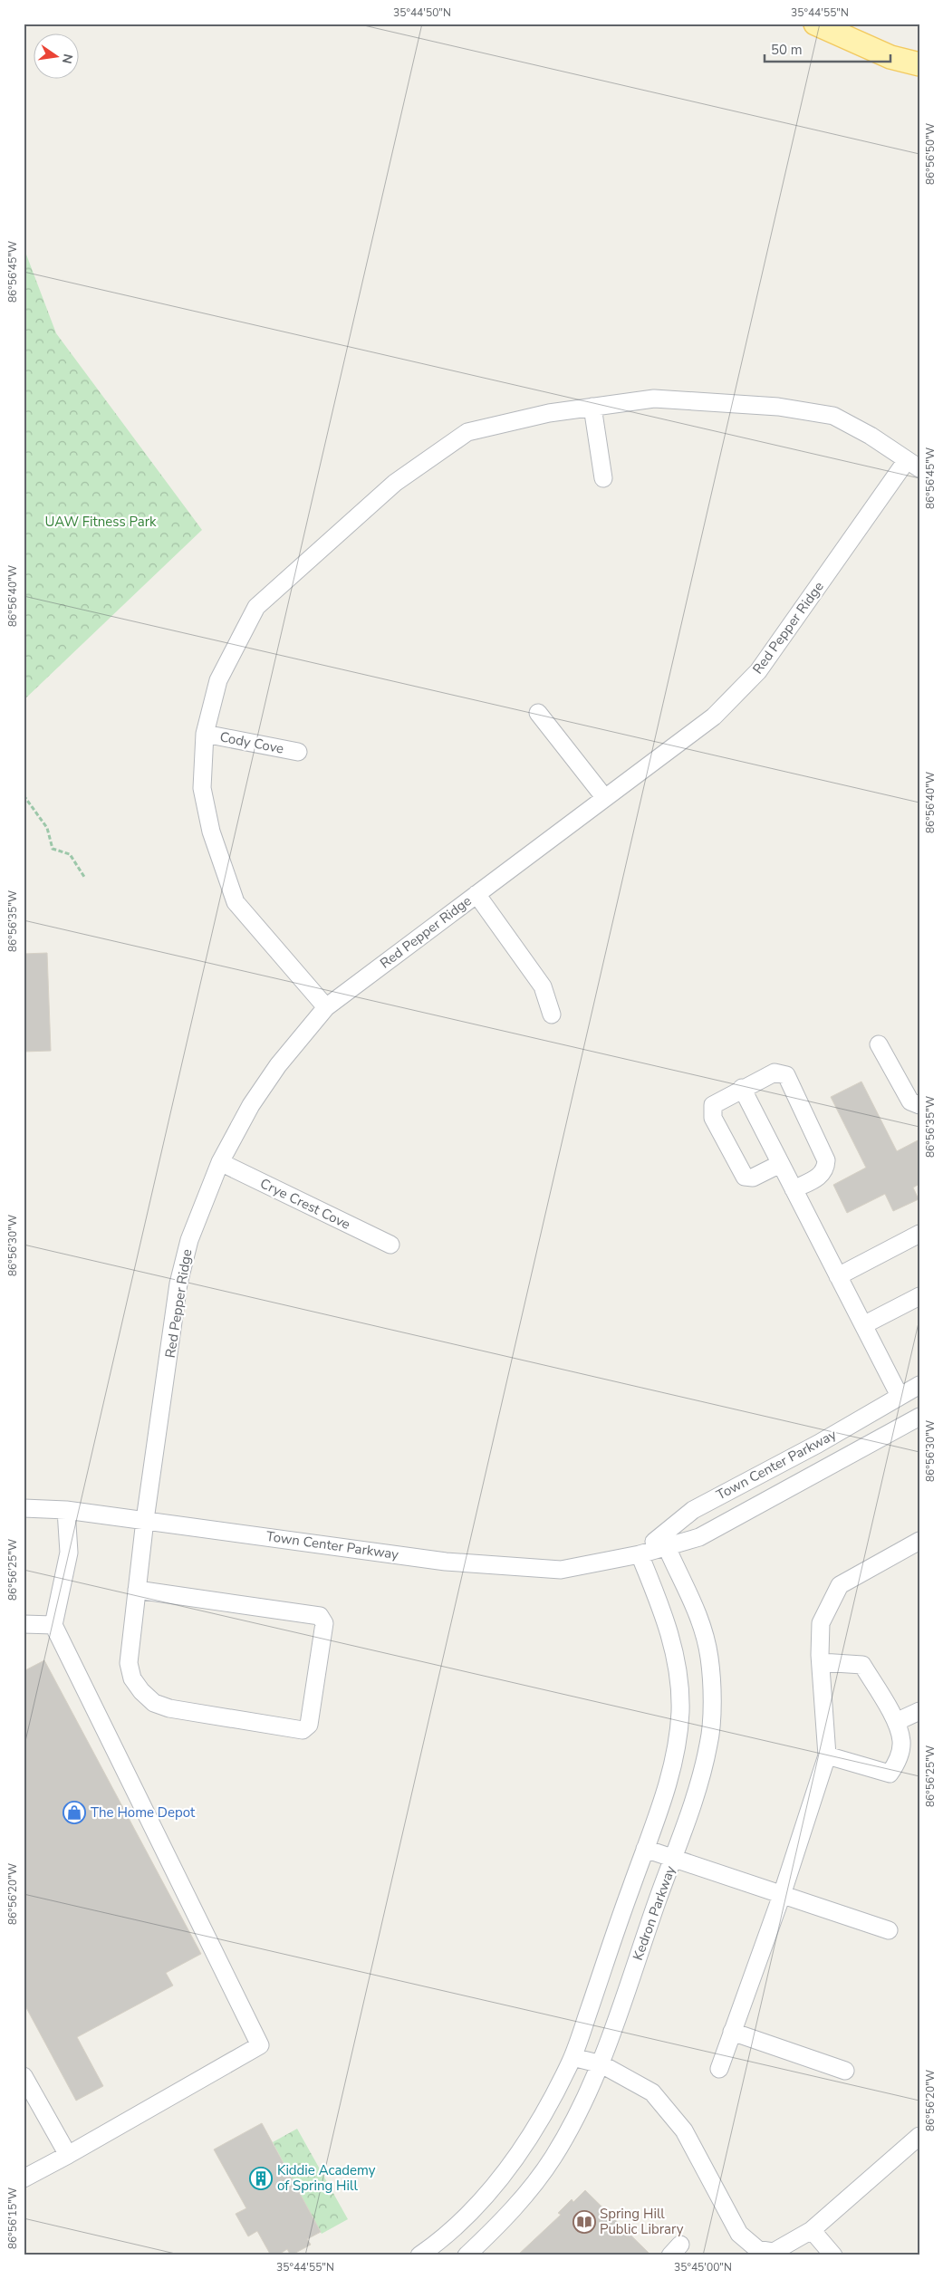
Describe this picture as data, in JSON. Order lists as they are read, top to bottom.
{
  "streets": {
    "street": [
      "Red Pepper Ridge",
      "Cody Cove",
      "Crye Crest Cove",
      "Town Center Parkway",
      "Kedron Parkway"
    ]
  },
  "crossings": [
    ["Red Pepper Ridge", "Crye Crest Cove"],
    ["Red Pepper Ridge", "Town Center Parkway"],
    ["Town Center Parkway", "Kedron Parkway"]
  ],
  "parks": ["UAW Fitness Park"],
  "places": {
    "shop": ["The Home Depot"],
    "building": ["Kiddie Academy of Spring Hill"],
    "library": ["Spring Hill Public Library"]
  },
  "scale_bar": "50 m",
  "north": "right",
  "coordinates": [
    "35°44'50\"N",
    "35°44'55\"N",
    "86°56'50\"W",
    "86°56'45\"W",
    "86°56'40\"W",
    "86°56'35\"W",
    "86°56'30\"W",
    "86°56'25\"W",
    "86°56'20\"W",
    "86°56'15\"W",
    "35°45'00\"N"
  ]
}
